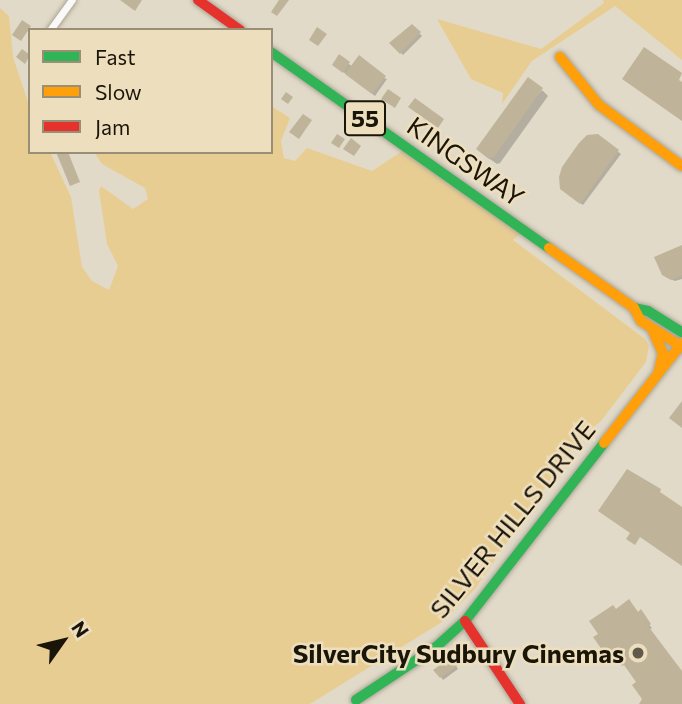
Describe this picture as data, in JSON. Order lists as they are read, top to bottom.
{
  "streets": {
    "street": ["55", "KINGSWAY", "SILVER HILLS DRIVE"]
  },
  "crossings": [
    ["KINGSWAY", "SILVER HILLS DRIVE"]
  ],
  "places": ["SilverCity Sudbury Cinemas"],
  "legend": ["Fast", "Slow", "Jam"],
  "north": "top right"
}
